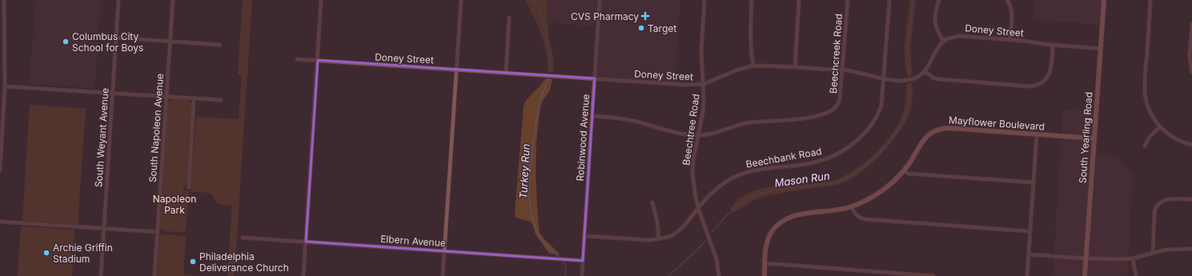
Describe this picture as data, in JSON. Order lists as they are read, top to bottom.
{
  "streets": {
    "street": [
      "Doney Street",
      "Beechcreek Road",
      "Mayflower Boulevard",
      "South Napoleon Avenue",
      "Beechtree Road",
      "South Weyant Avenue",
      "Robinwood Avenue",
      "South Yearling Road",
      "Beechbank Road",
      "Elbern Avenue"
    ]
  },
  "crossings": [
    ["Doney Street", "Beechcreek Road"],
    ["Doney Street", "Beechtree Road"],
    ["Doney Street", "Robinwood Avenue"],
    ["Doney Street", "South Yearling Road"],
    ["Doney Street", "Beechbank Road"],
    ["Beechcreek Road", "Beechtree Road"],
    ["Beechcreek Road", "Robinwood Avenue"],
    ["Mayflower Boulevard", "South Yearling Road"],
    ["Beechtree Road", "Beechbank Road"],
    ["Robinwood Avenue", "Beechbank Road"],
    ["Robinwood Avenue", "Elbern Avenue"]
  ],
  "water": ["Turkey Run", "Mason Run"],
  "parks": ["Napoleon Park"],
  "places": {
    "health": ["CVS Pharmacy"],
    "other": [
      "Target",
      "Columbus City School for Boys",
      "Archie Griffin Stadium",
      "Philadelphia Deliverance Church"
    ]
  }
}
